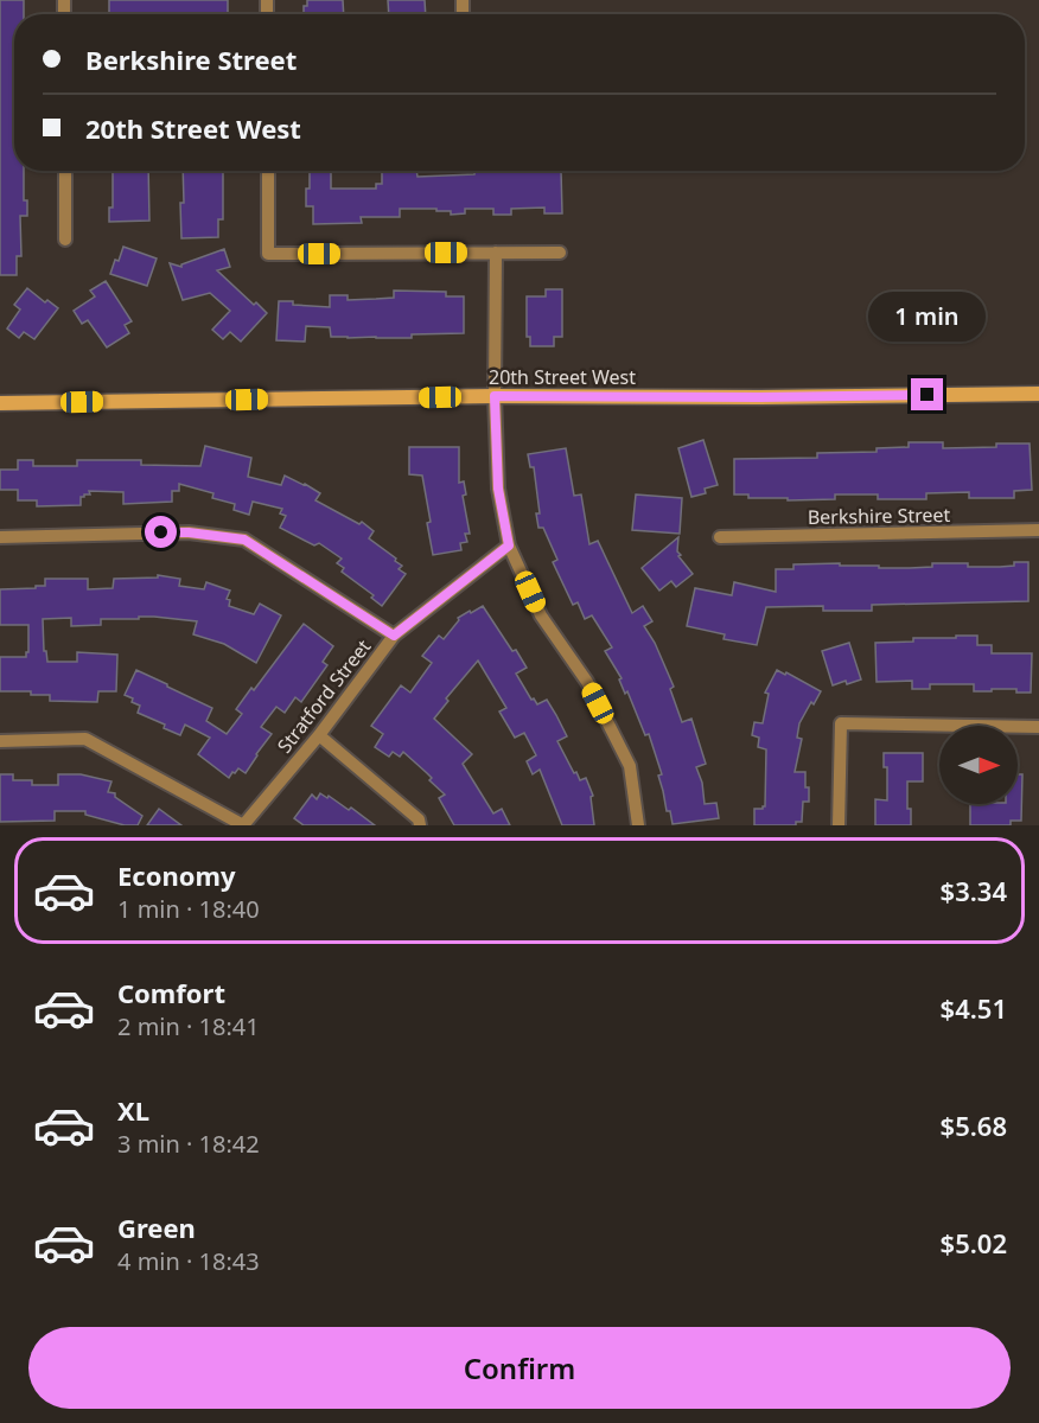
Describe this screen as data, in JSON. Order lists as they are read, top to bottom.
{
  "streets": {
    "main road": ["20th Street West"],
    "street": ["Berkshire Street", "Stratford Street"]
  },
  "north": "right",
  "page": {
    "banner": ["Berkshire Street", "20th Street West"],
    "bubble": "1 min",
    "list": [
      {
        "name": "Economy",
        "note": "1 min · 18:40",
        "value": "$3.34"
      },
      {
        "name": "Comfort",
        "note": "2 min · 18:41",
        "value": "$4.51"
      },
      {
        "name": "XL",
        "note": "3 min · 18:42",
        "value": "$5.68"
      },
      {
        "name": "Green",
        "note": "4 min · 18:43",
        "value": "$5.02"
      }
    ],
    "buttons": "Confirm"
  }
}
